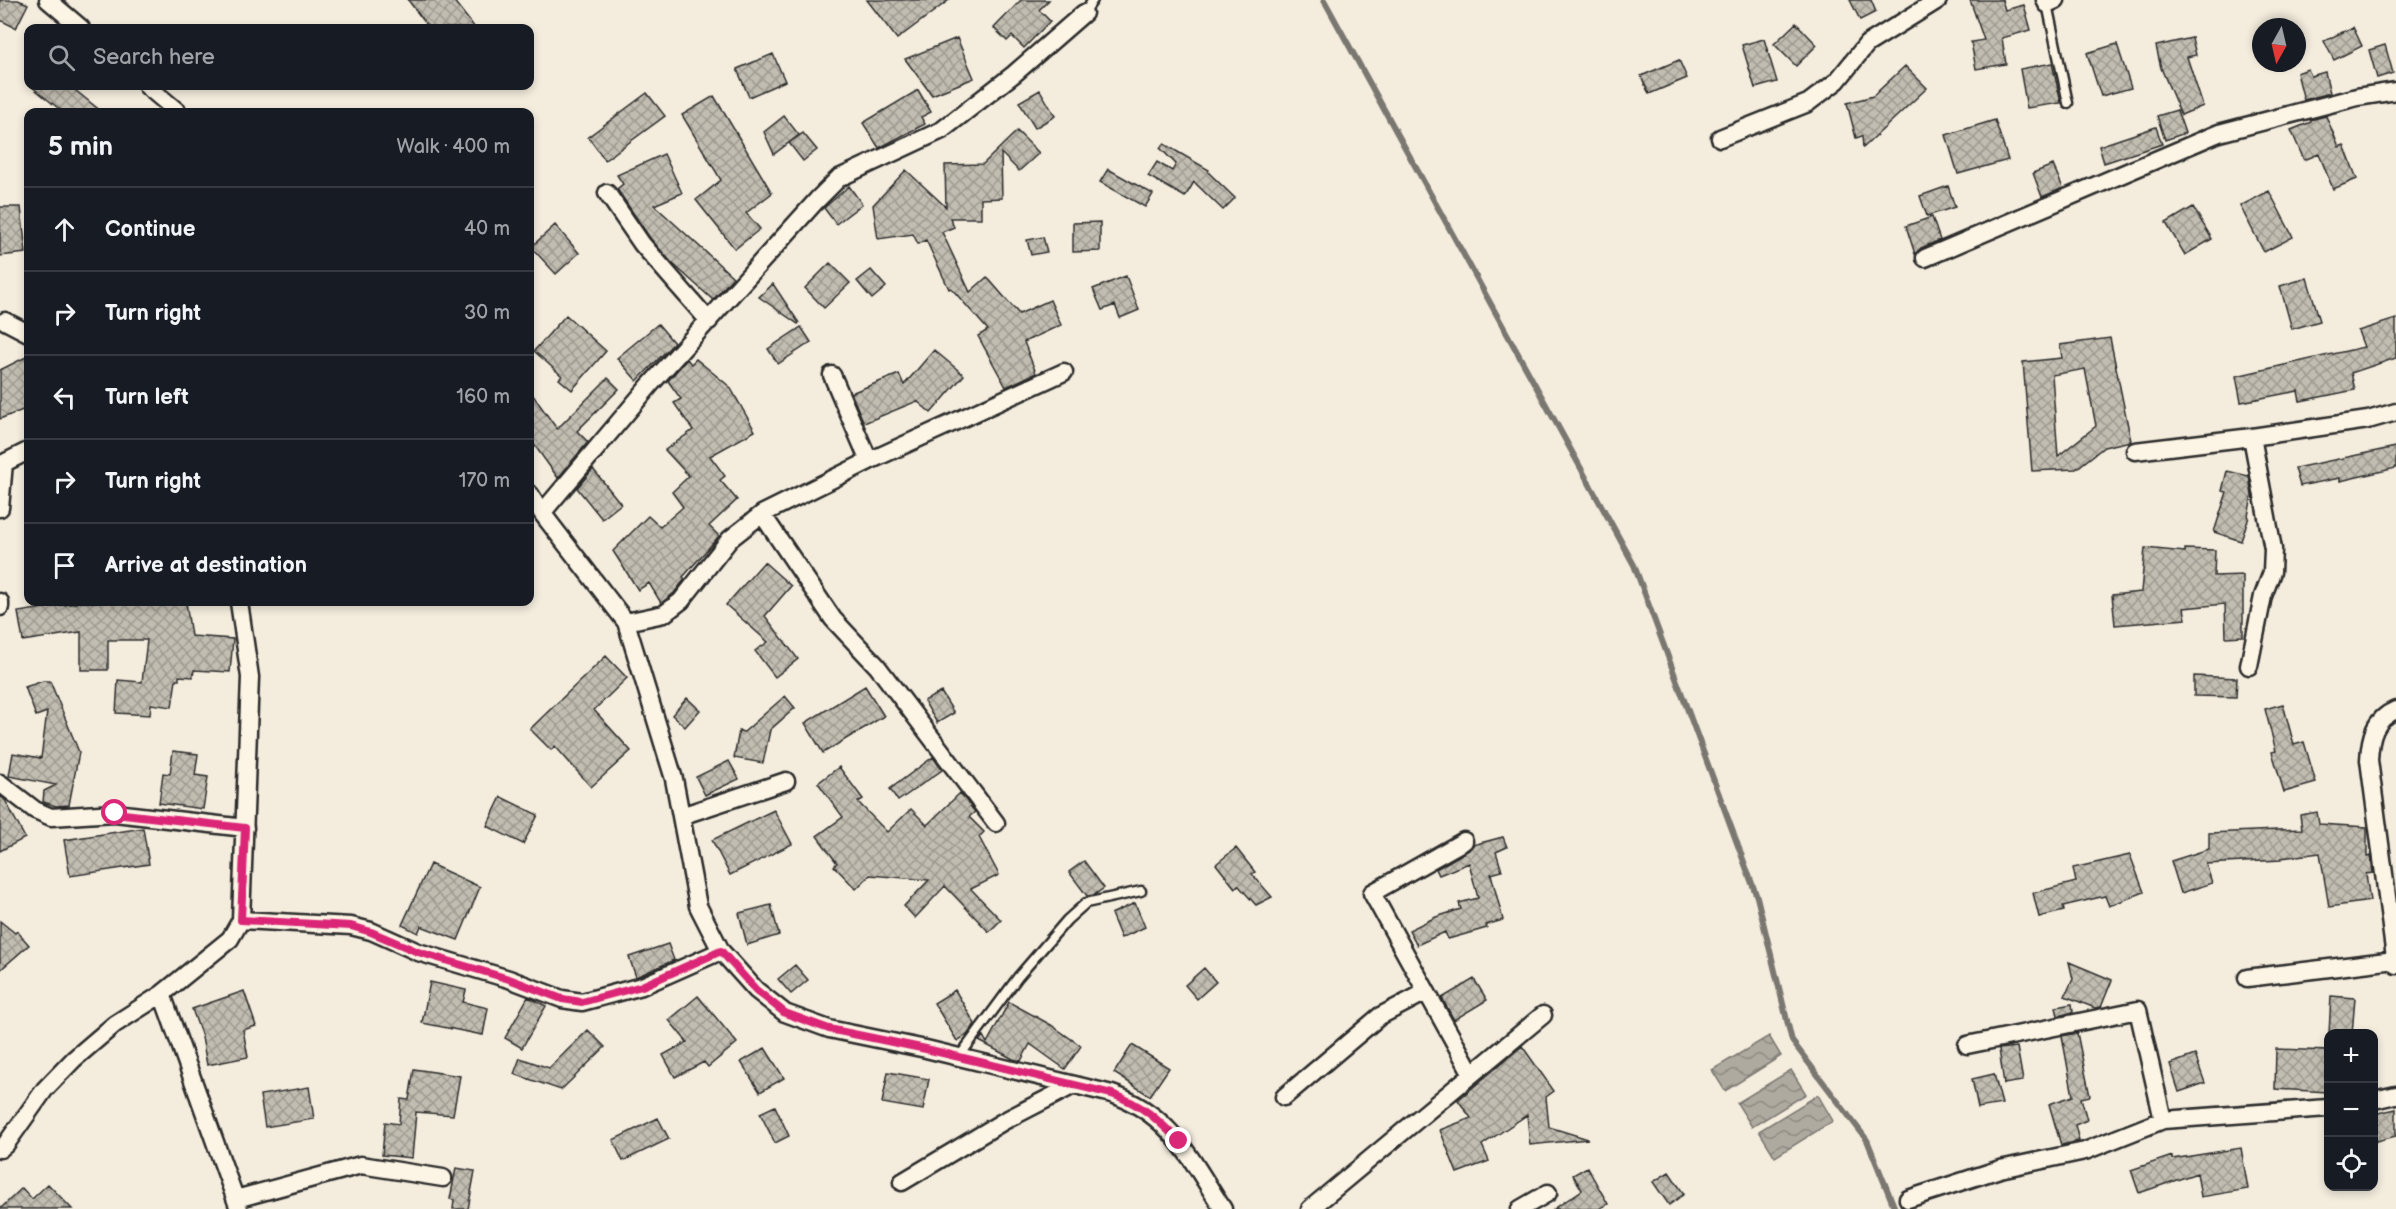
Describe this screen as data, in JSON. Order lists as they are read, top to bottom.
{
  "north": "bottom",
  "page": {
    "search": "Search here",
    "heading": ["5 min", "Walk · 400 m"],
    "list": [
      ["Continue", "40 m"],
      ["Turn right", "30 m"],
      ["Turn left", "160 m"],
      ["Turn right", "170 m"],
      "Arrive at destination"
    ],
    "map_buttons": ["+", "−"]
  }
}
